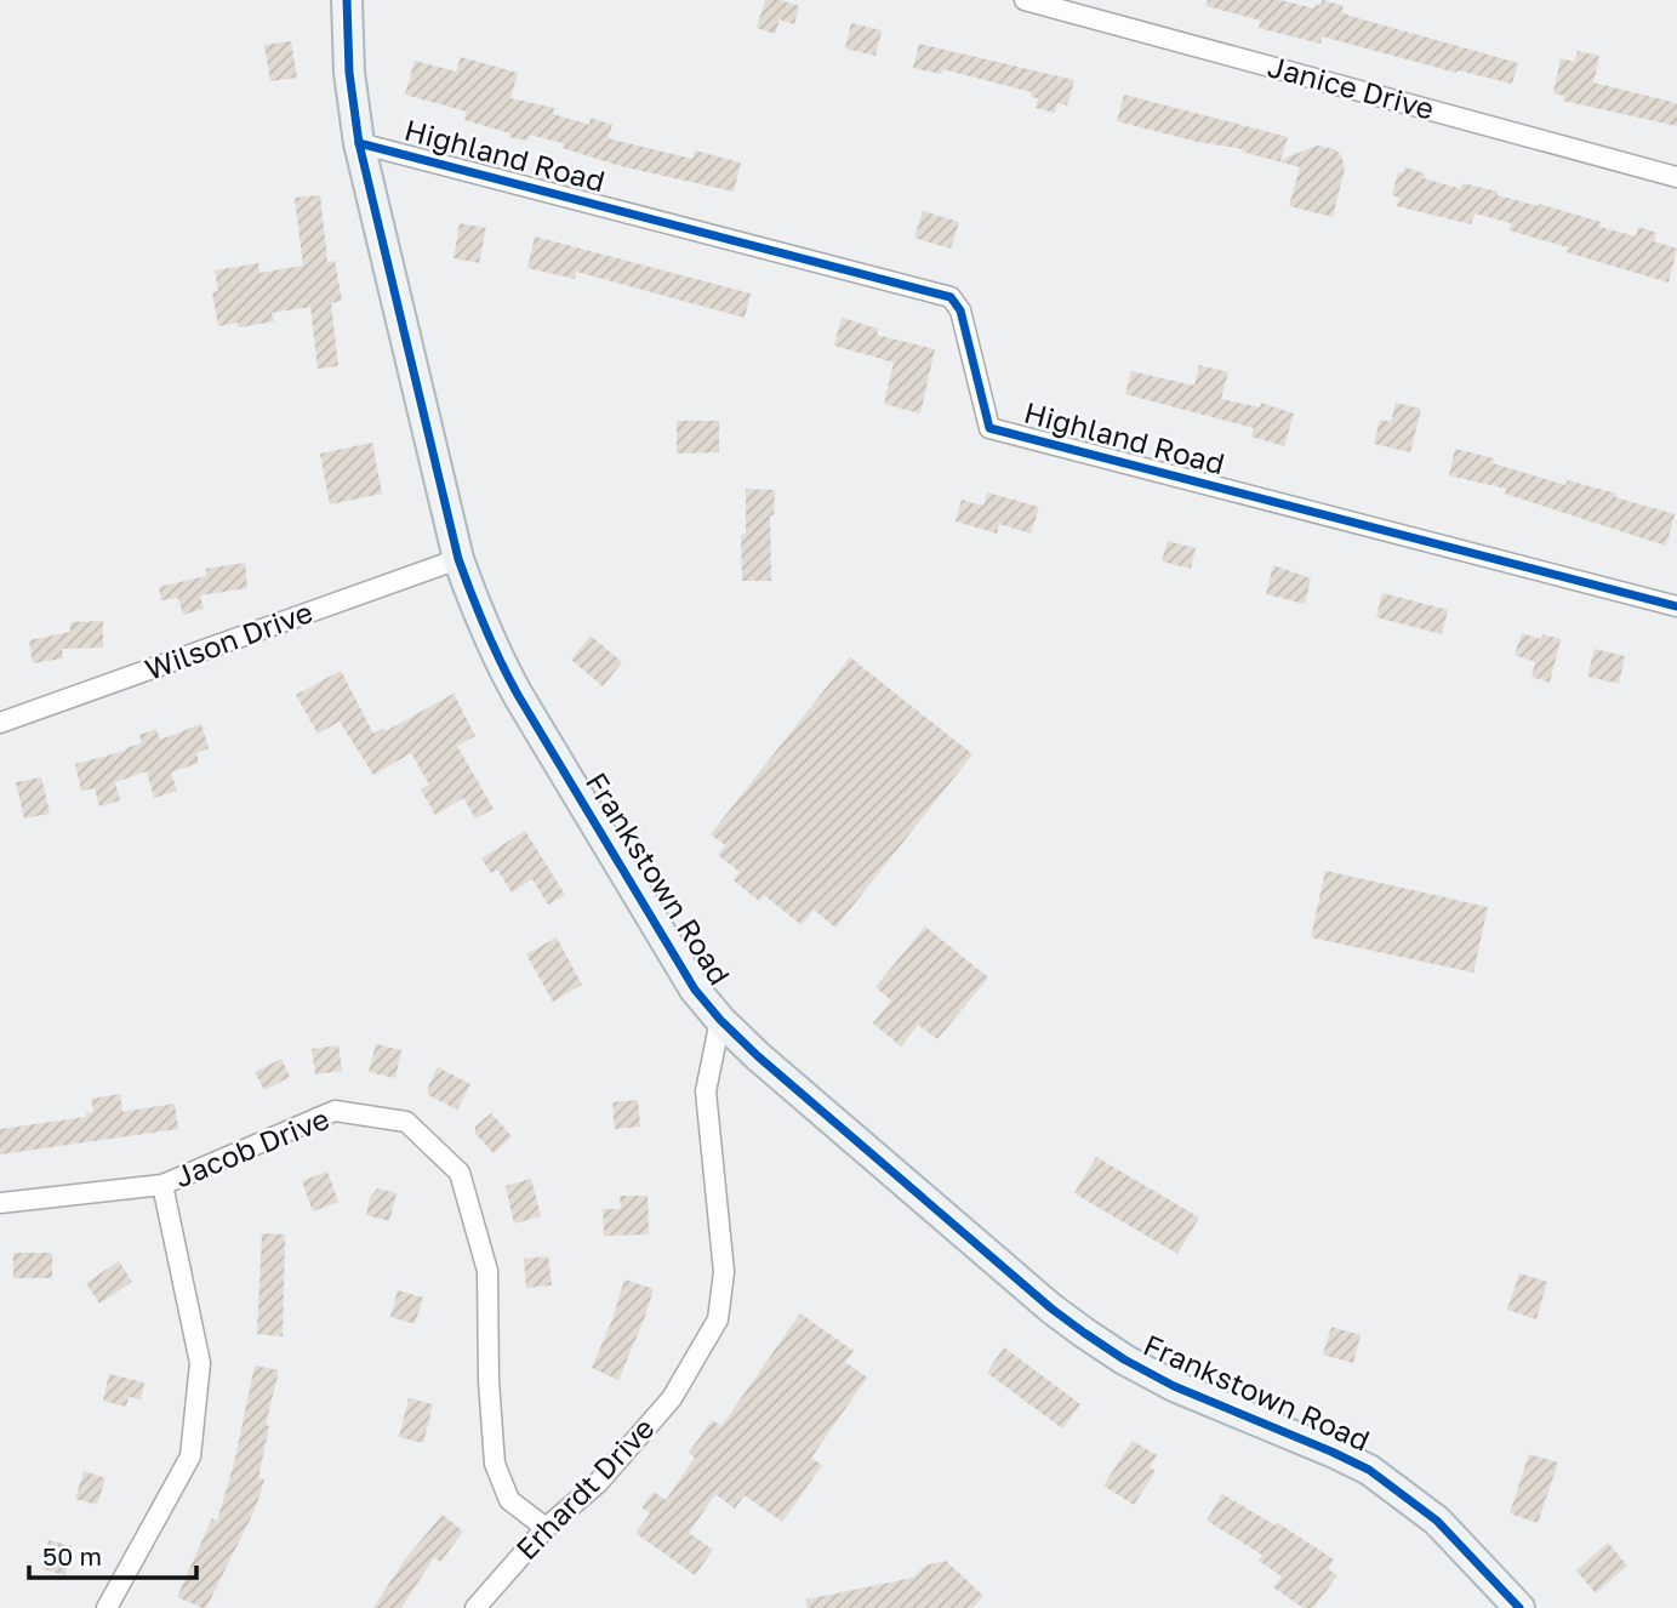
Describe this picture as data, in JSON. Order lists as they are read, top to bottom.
{
  "streets": {
    "main road": ["Frankstown Road"],
    "street": [
      "Janice Drive",
      "Highland Road",
      "Wilson Drive",
      "Jacob Drive",
      "Erhardt Drive"
    ]
  },
  "crossings": [
    ["Highland Road", "Frankstown Road"],
    ["Wilson Drive", "Frankstown Road"],
    ["Frankstown Road", "Erhardt Drive"],
    ["Jacob Drive", "Erhardt Drive"]
  ],
  "scale_bar": "50 m"
}
